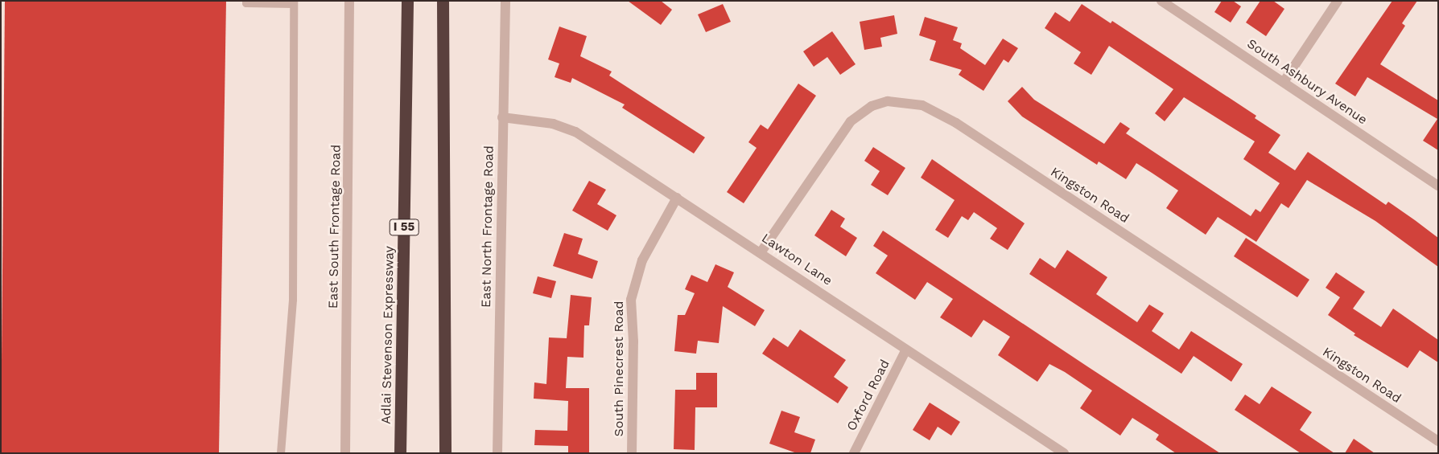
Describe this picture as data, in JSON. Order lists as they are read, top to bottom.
{
  "streets": {
    "highway": ["I 55", "Adlai Stevenson Expressway"],
    "street": [
      "South Ashbury Avenue",
      "Kingston Road",
      "East South Frontage Road",
      "East North Frontage Road",
      "Lawton Lane",
      "South Pinecrest Road",
      "Oxford Road"
    ]
  },
  "crossings": [
    ["Kingston Road", "Lawton Lane"],
    ["East North Frontage Road", "Lawton Lane"],
    ["Lawton Lane", "South Pinecrest Road"],
    ["Lawton Lane", "Oxford Road"]
  ]
}
